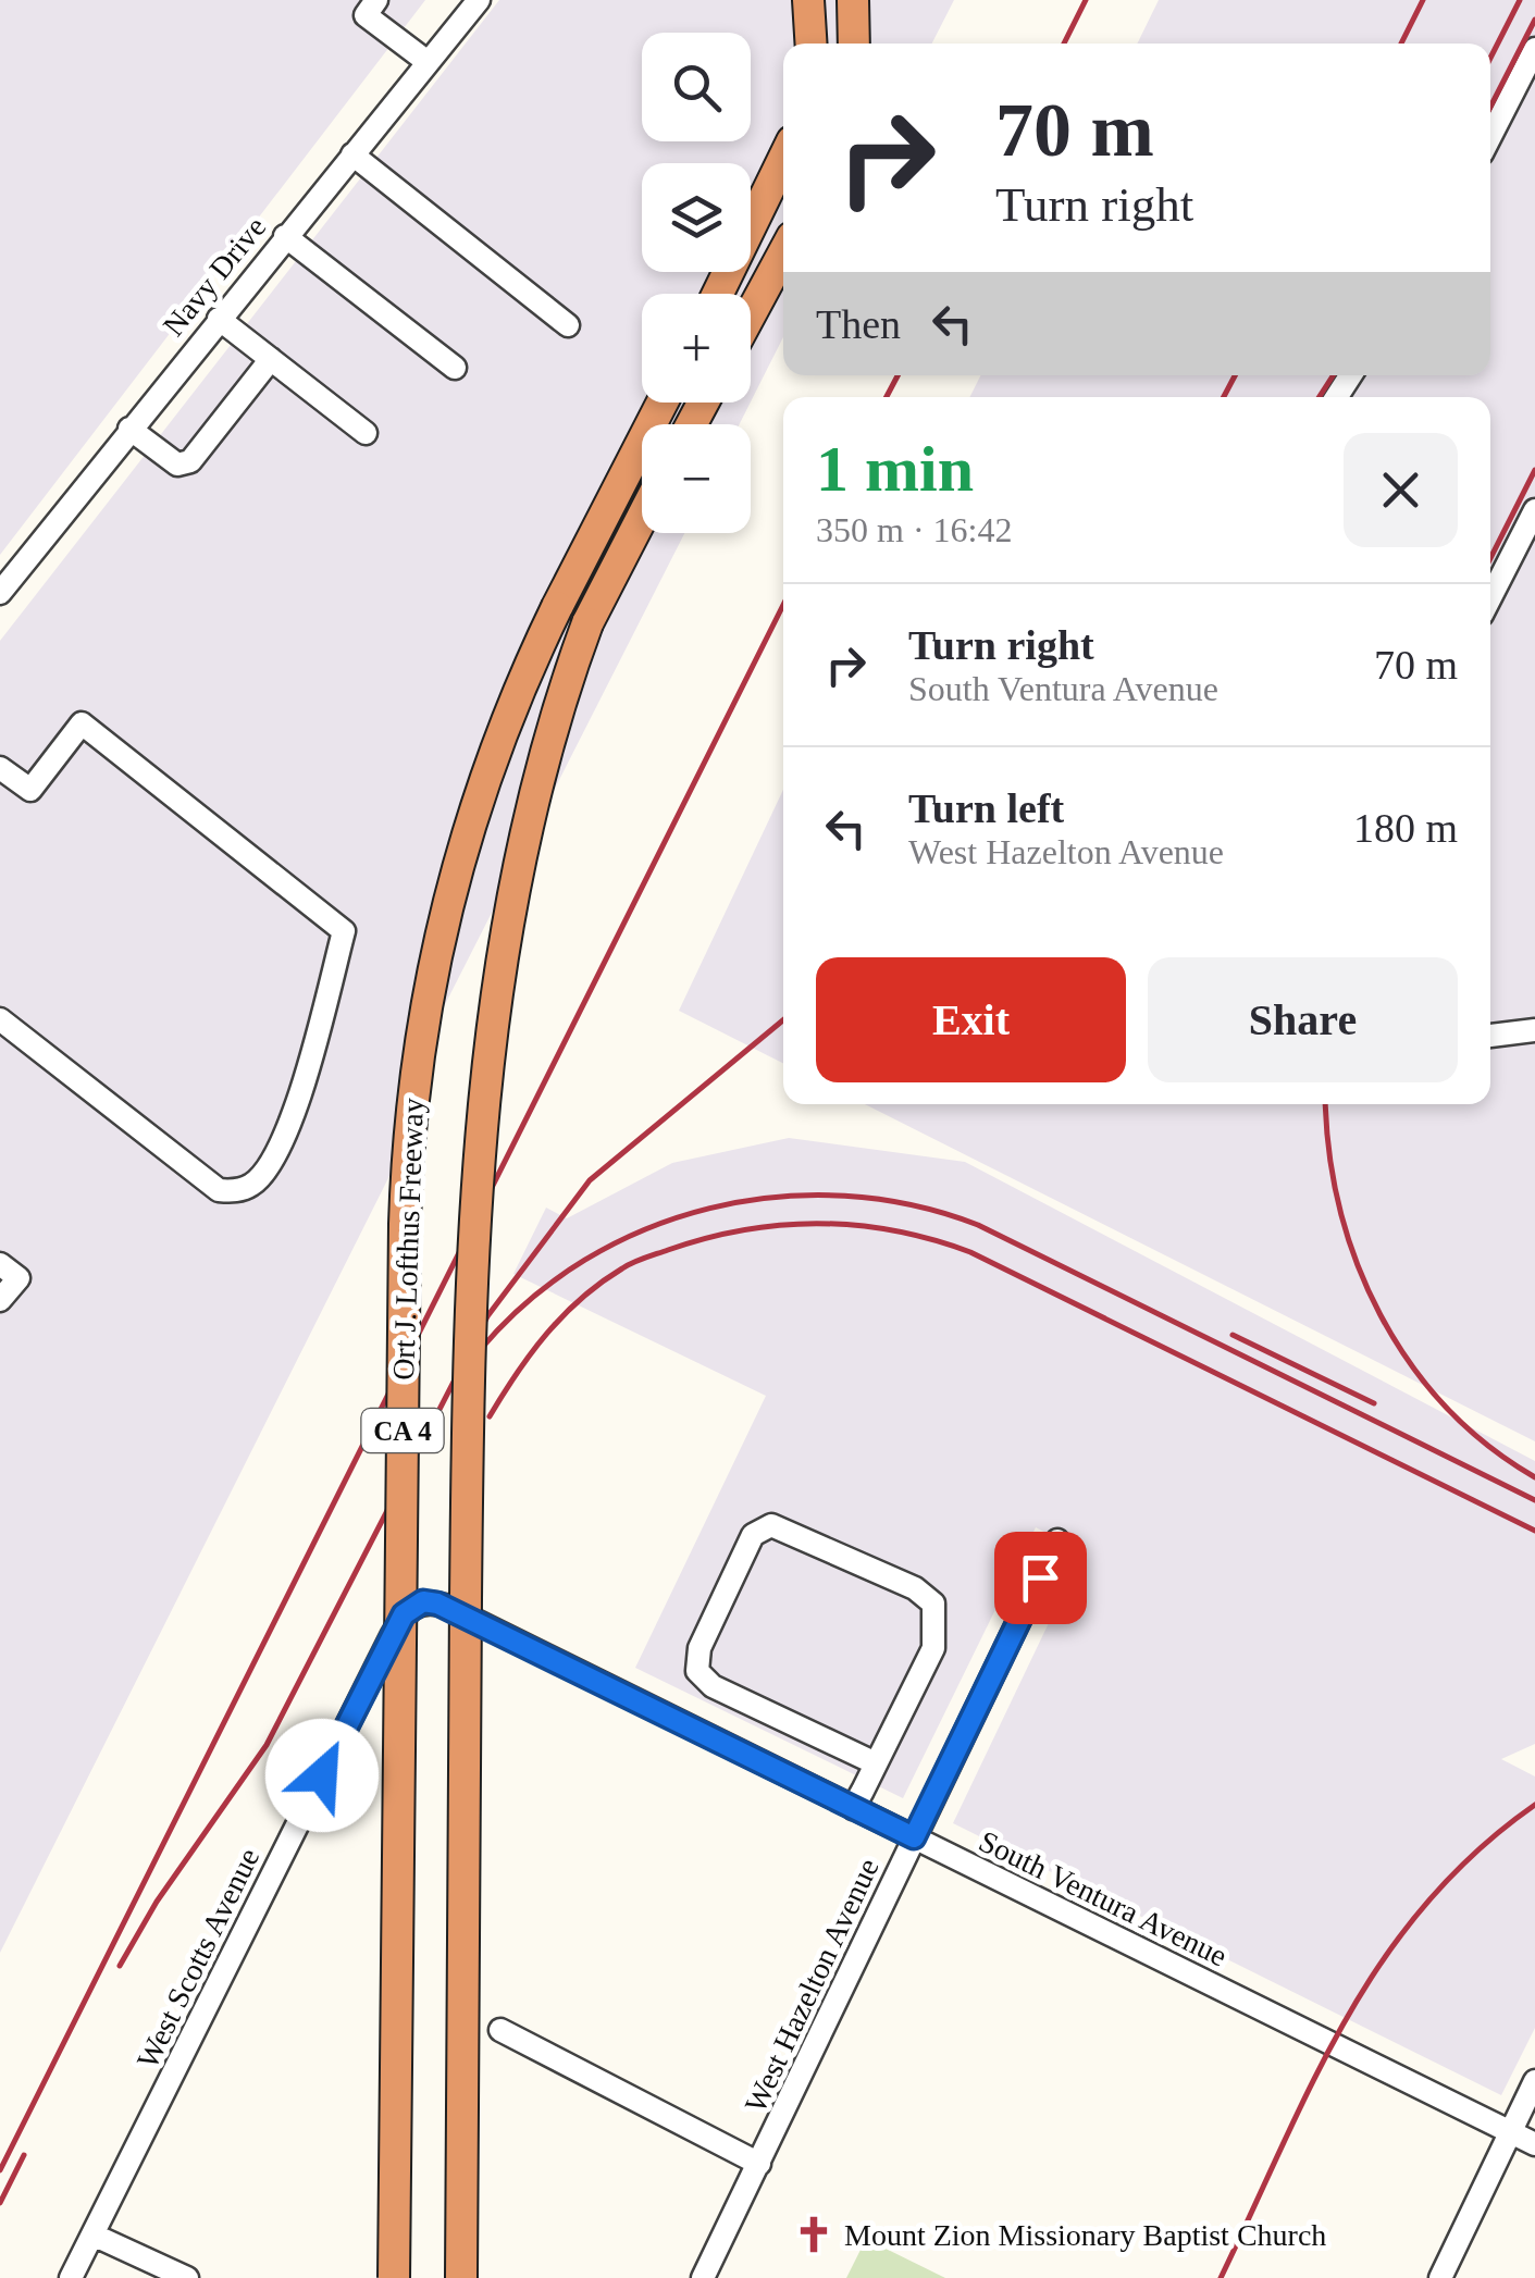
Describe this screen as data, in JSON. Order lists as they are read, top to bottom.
{
  "streets": {
    "highway": ["Ort J. Lofthus Freeway", "CA 4"],
    "street": [
      "Navy Drive",
      "South Ventura Avenue",
      "West Scotts Avenue",
      "West Hazelton Avenue"
    ]
  },
  "crossings": [
    ["South Ventura Avenue", "West Scotts Avenue"],
    ["South Ventura Avenue", "West Hazelton Avenue"]
  ],
  "places": {
    "church": ["Mount Zion Missionary Baptist Church"]
  },
  "page": {
    "map_buttons": ["+", "−"],
    "turn": ["70 m", "Turn right"],
    "then": "Then",
    "heading": ["1 min", "350 m · 16:42"],
    "list": [
      {
        "name": "Turn right",
        "note": "South Ventura Avenue",
        "value": "70 m"
      },
      {
        "name": "Turn left",
        "note": "West Hazelton Avenue",
        "value": "180 m"
      }
    ],
    "buttons": ["Exit", "Share"]
  }
}
